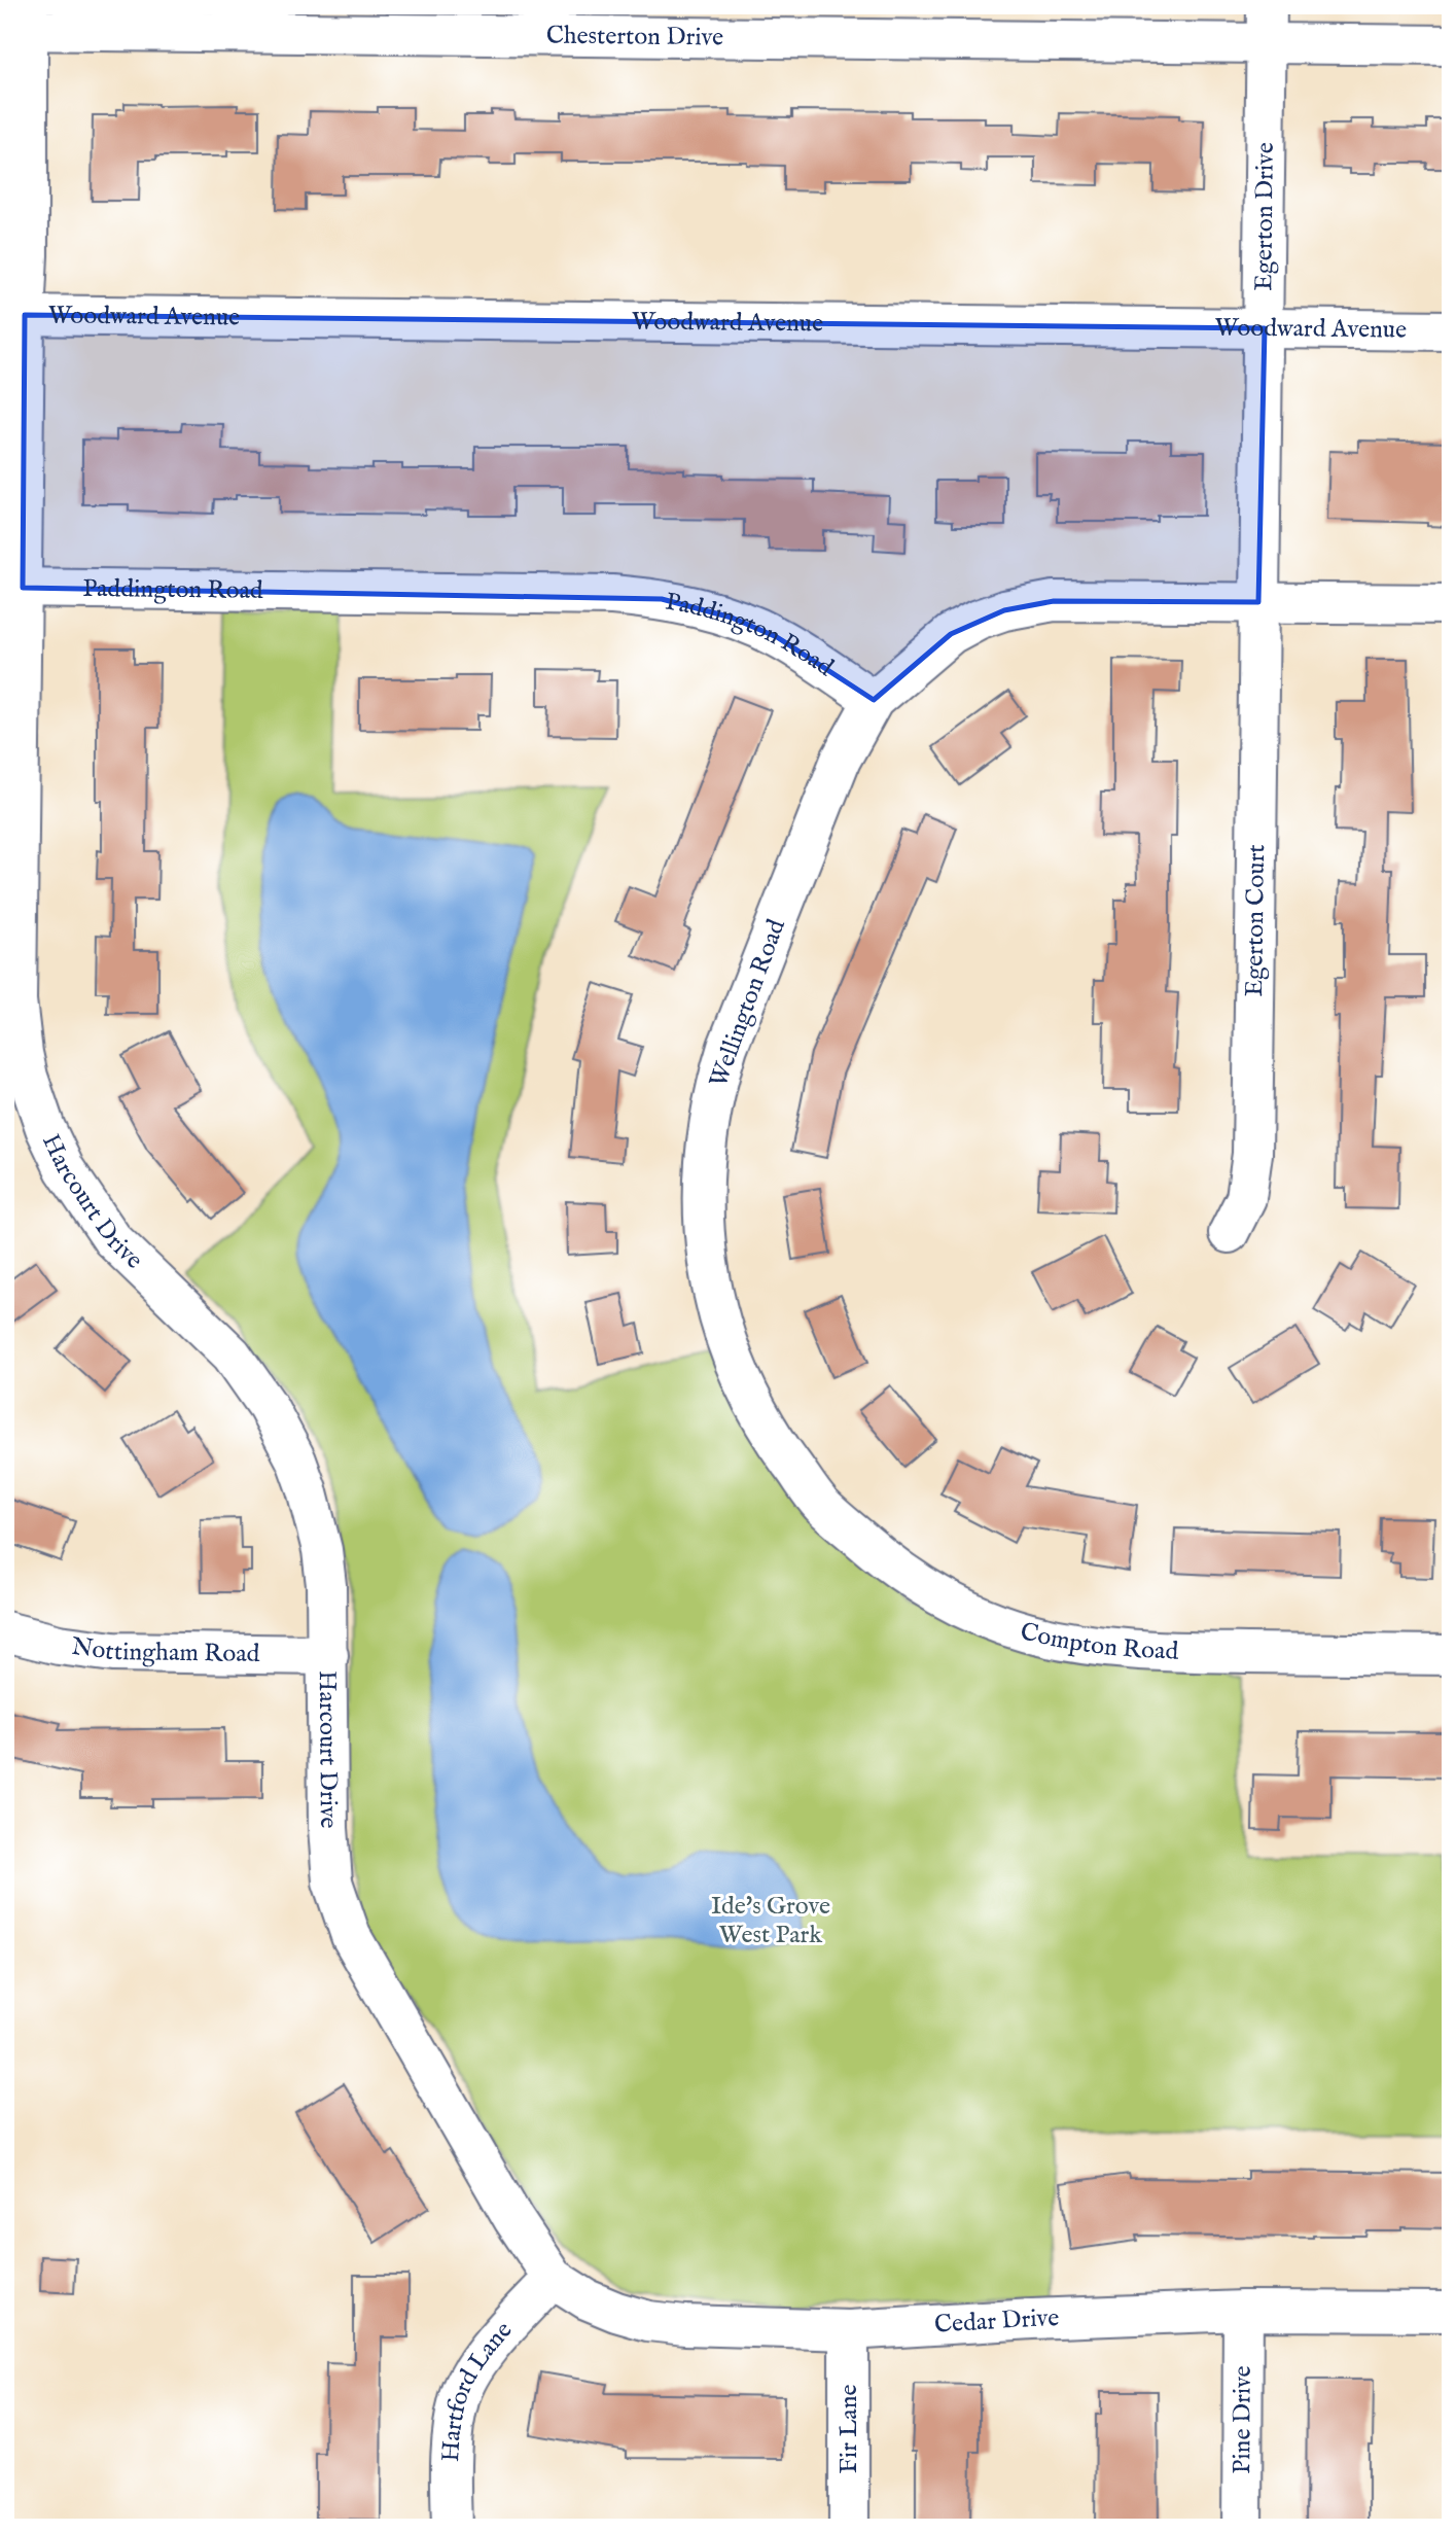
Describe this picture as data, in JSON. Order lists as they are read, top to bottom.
{
  "streets": {
    "street": [
      "Chesterton Drive",
      "Egerton Drive",
      "Woodward Avenue",
      "Paddington Road",
      "Egerton Court",
      "Wellington Road",
      "Harcourt Drive",
      "Compton Road",
      "Nottingham Road",
      "Cedar Drive",
      "Hartford Lane",
      "Pine Drive",
      "Fir Lane"
    ]
  },
  "crossings": [
    ["Chesterton Drive", "Egerton Drive"],
    ["Chesterton Drive", "Harcourt Drive"],
    ["Egerton Drive", "Woodward Avenue"],
    ["Egerton Drive", "Egerton Court"],
    ["Woodward Avenue", "Harcourt Drive"],
    ["Paddington Road", "Wellington Road"],
    ["Paddington Road", "Harcourt Drive"],
    ["Wellington Road", "Compton Road"],
    ["Harcourt Drive", "Nottingham Road"],
    ["Harcourt Drive", "Cedar Drive"],
    ["Harcourt Drive", "Hartford Lane"],
    ["Cedar Drive", "Hartford Lane"],
    ["Cedar Drive", "Pine Drive"],
    ["Cedar Drive", "Fir Lane"]
  ],
  "parks": ["Ide's Grove West Park"]
}
